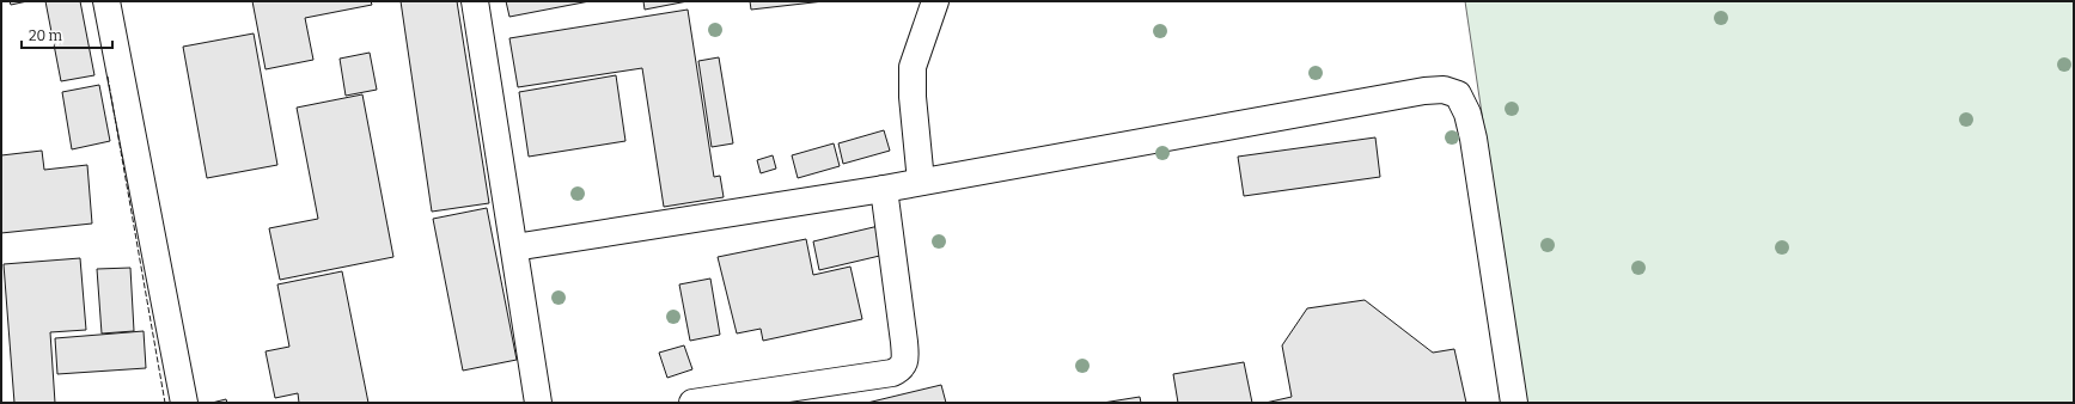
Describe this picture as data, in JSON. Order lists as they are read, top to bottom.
{
  "scale_bar": "20 m"
}
